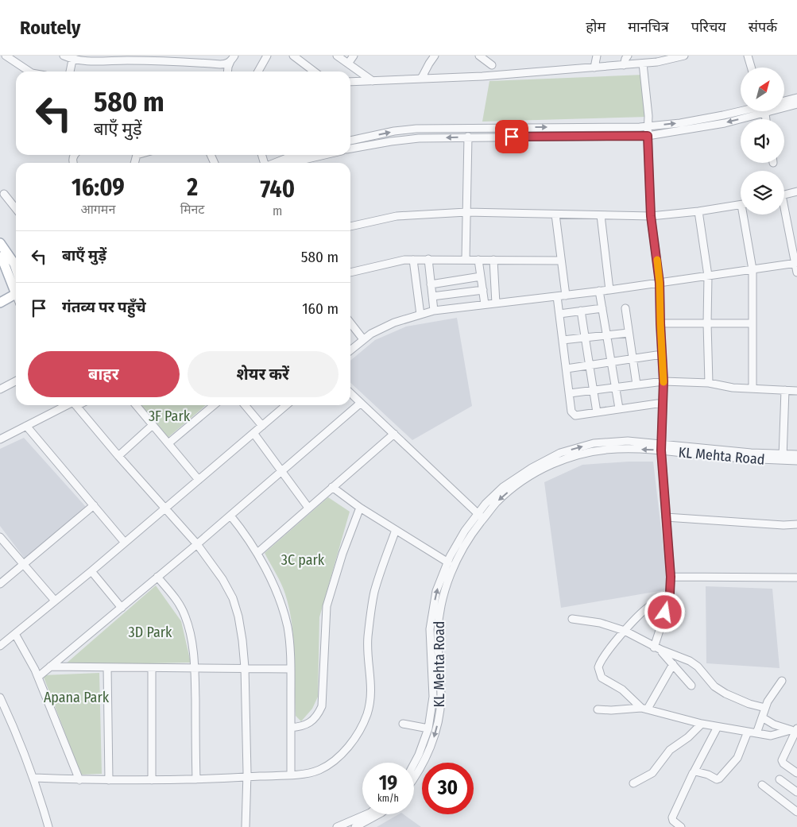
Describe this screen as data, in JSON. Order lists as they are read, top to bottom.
{
  "streets": {
    "street": ["KL Mehta Road"]
  },
  "parks": [
    "3F Park",
    "3C park",
    "3D Park",
    "Apana Park"
  ],
  "north": "top right",
  "page": {
    "header": "Routely",
    "nav": [
      "होम",
      "मानचित्र",
      "परिचय",
      "संपर्क"
    ],
    "turn": ["580 m", "बाएँ मुड़ें"],
    "eta": [
      "16:09",
      "आगमन",
      "2",
      "मिनट",
      "740",
      "m"
    ],
    "list": [
      {
        "name": "बाएँ मुड़ें",
        "value": "580 m"
      },
      {
        "name": "गंतव्य पर पहुँचे",
        "value": "160 m"
      }
    ],
    "buttons": ["बाहर", "शेयर करें"],
    "speed": "19 km/h",
    "limit": "30"
  }
}
